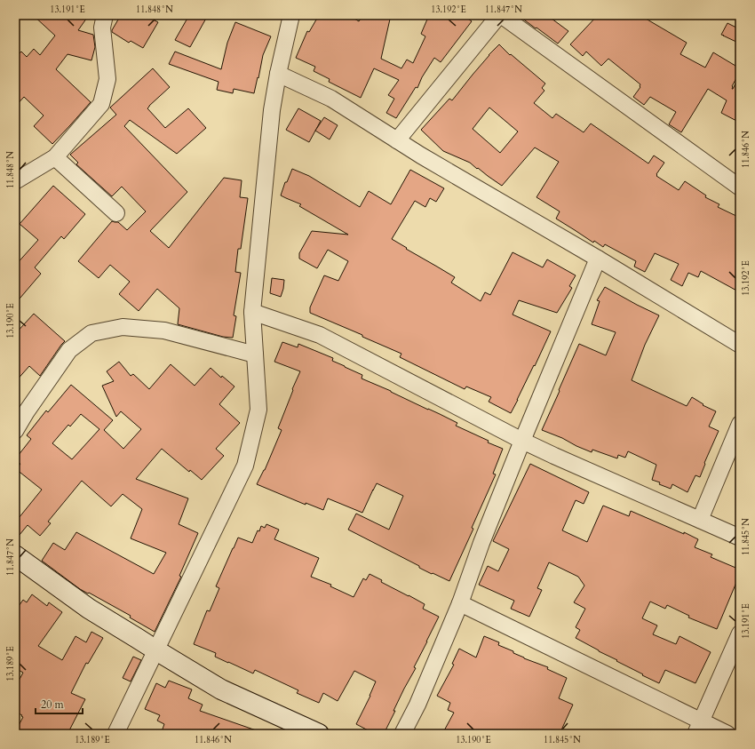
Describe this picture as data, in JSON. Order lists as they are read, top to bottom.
{
  "scale_bar": "20 m",
  "coordinates": [
    "13.191°E",
    "11.848°N",
    "13.192°E",
    "11.847°N",
    "11.846°N",
    "13.190°E",
    "11.845°N",
    "13.189°E"
  ]
}
